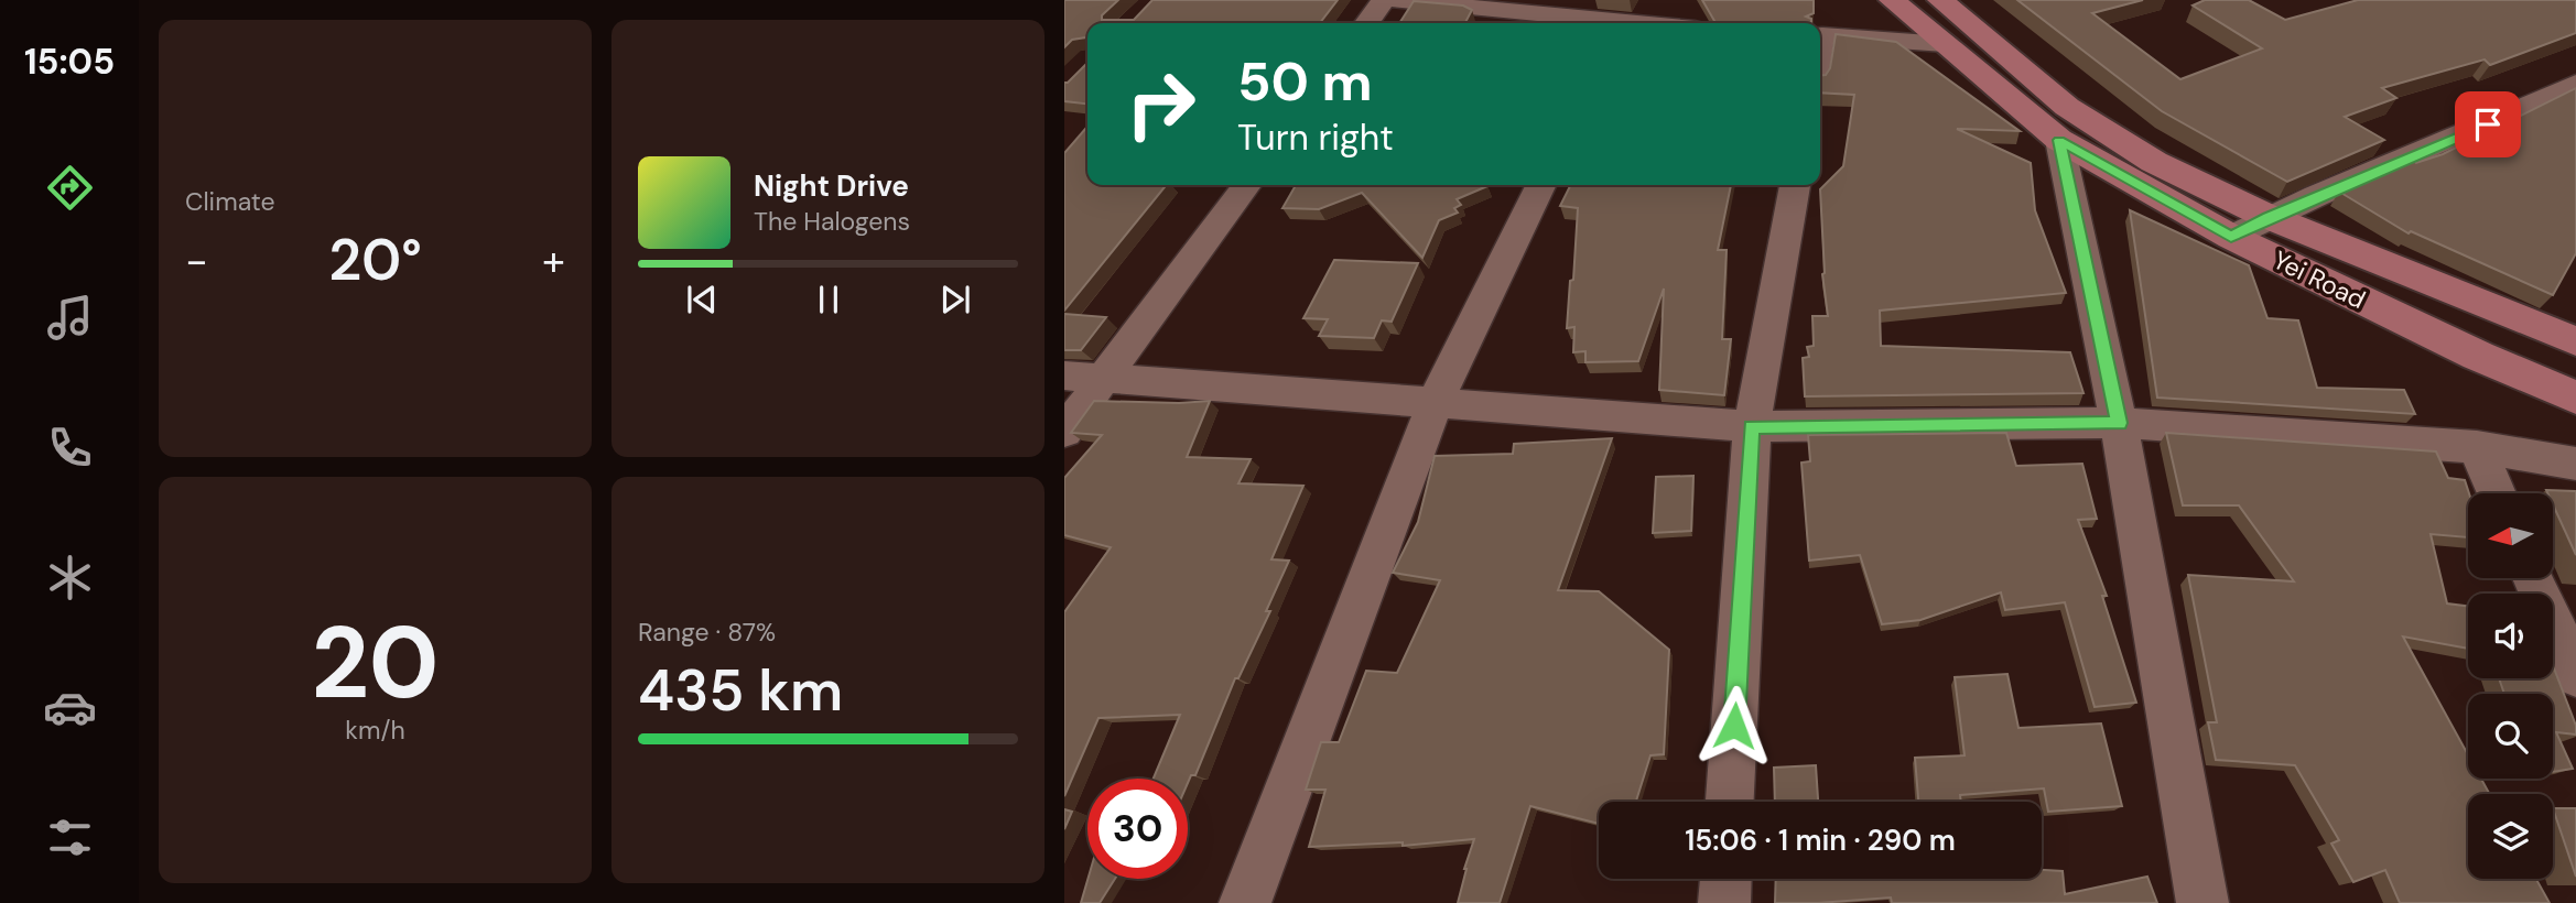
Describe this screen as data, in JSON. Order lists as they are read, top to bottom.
{
  "streets": {
    "main road": ["Yei Road"]
  },
  "north": "left",
  "page": {
    "tabs": "15:05",
    "tile": [
      "Climate",
      ["20", "km/h"],
      ["Range · 87%", "435 km"]
    ],
    "turn": ["50 m", "Turn right"],
    "song": ["Night Drive", "The Halogens"],
    "heat": ["−", "20°", "+"],
    "limit": "30",
    "trip": "15:06 · 1 min · 290 m"
  }
}
